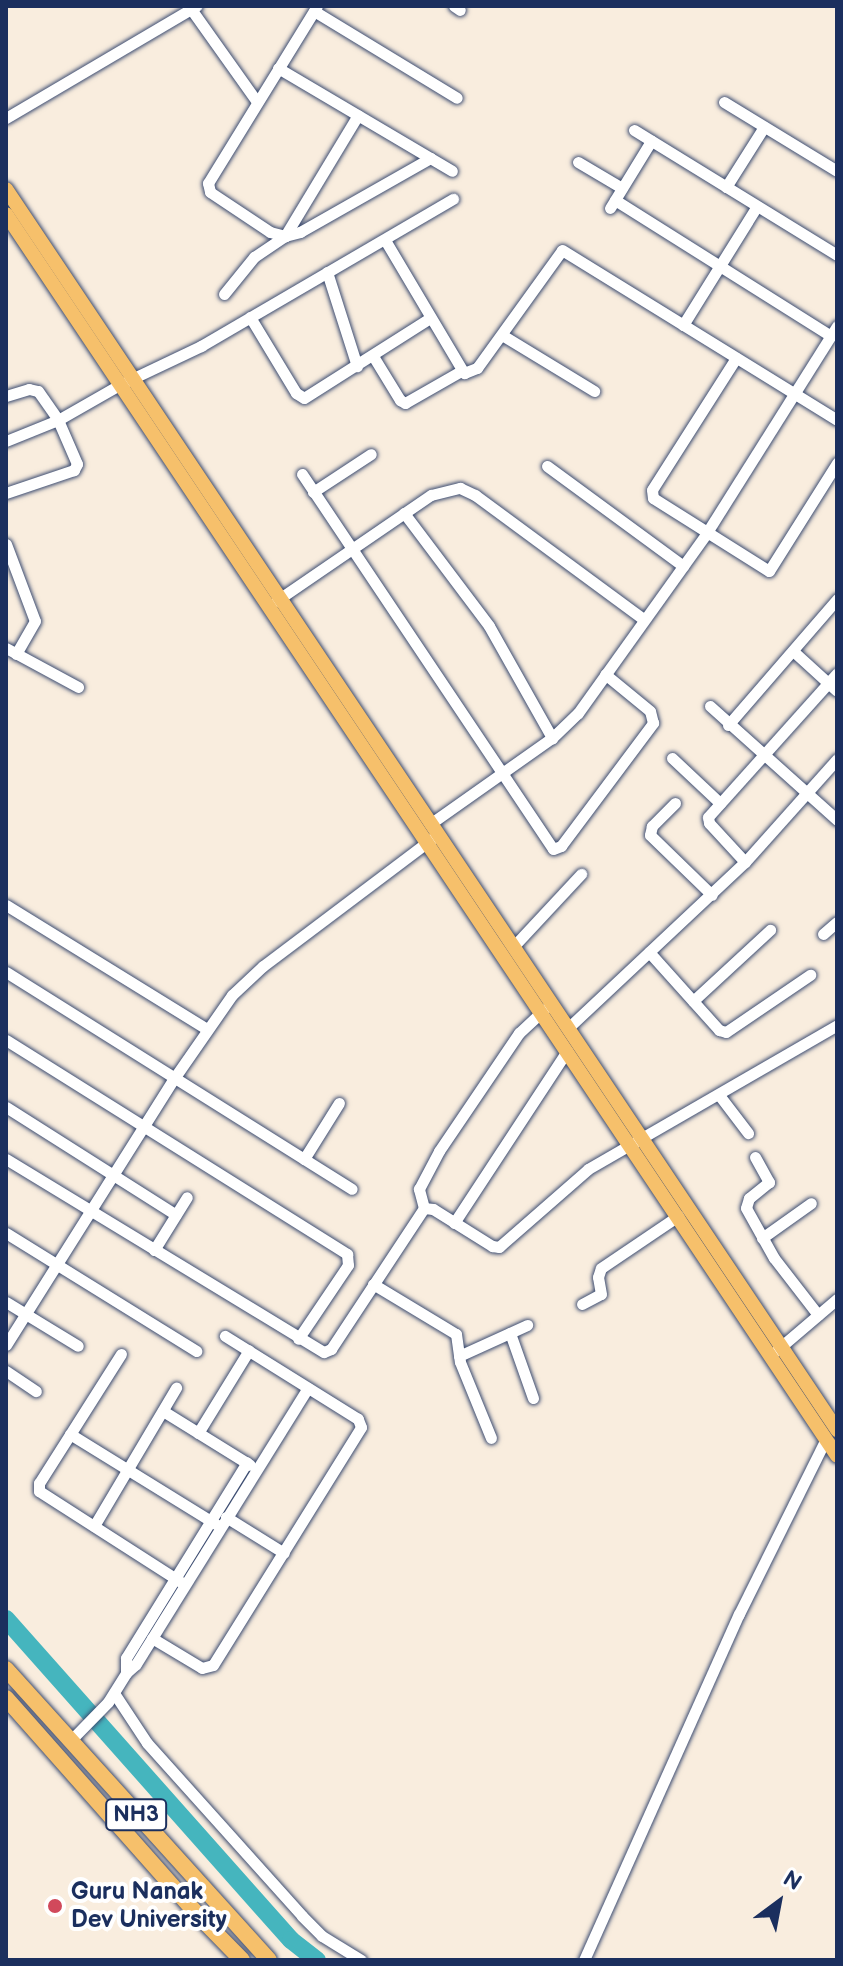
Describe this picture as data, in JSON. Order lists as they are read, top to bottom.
{
  "streets": {
    "highway": ["NH3"]
  },
  "places": ["Guru Nanak Dev University"],
  "north": "top right"
}
